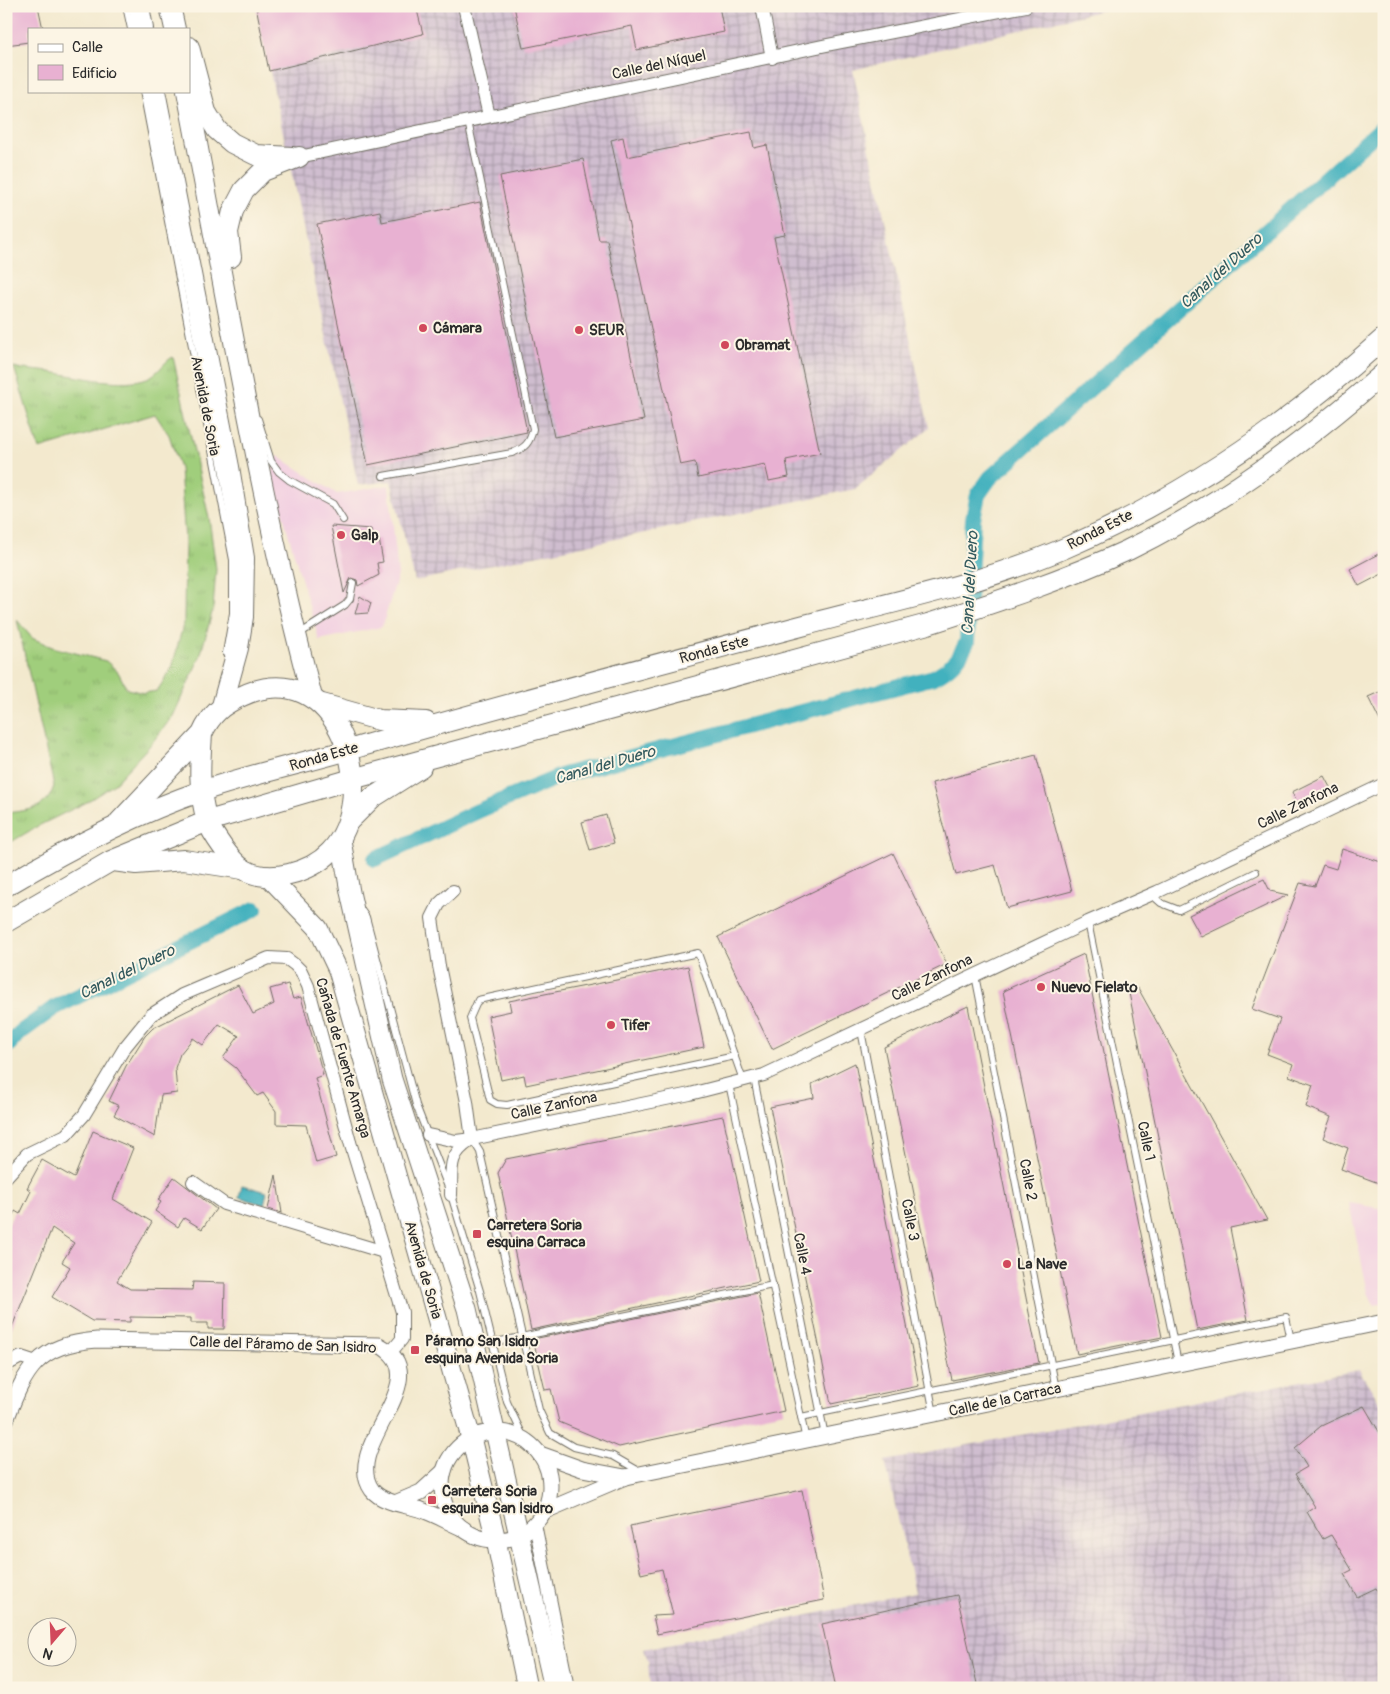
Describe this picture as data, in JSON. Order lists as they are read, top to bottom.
{
  "streets": {
    "highway": ["Avenida de Soria", "Ronda Este"],
    "street": [
      "Calle del Níquel",
      "Calle Zanfona",
      "Cañada de Fuente Amarga",
      "Calle del Páramo de San Isidro",
      "Calle de la Carraca"
    ],
    "lane": [
      "Calle 1",
      "Calle 2",
      "Calle 3",
      "Calle 4"
    ]
  },
  "crossings": [
    ["Avenida de Soria", "Calle Zanfona"],
    ["Avenida de Soria", "Calle del Páramo de San Isidro"],
    ["Calle Zanfona", "Calle 1"],
    ["Calle Zanfona", "Calle 2"],
    ["Calle Zanfona", "Calle 3"],
    ["Calle Zanfona", "Calle 4"],
    ["Cañada de Fuente Amarga", "Calle del Páramo de San Isidro"],
    ["Calle 1", "Calle de la Carraca"],
    ["Calle 2", "Calle de la Carraca"],
    ["Calle 3", "Calle de la Carraca"],
    ["Calle 4", "Calle de la Carraca"]
  ],
  "water": ["Canal del Duero"],
  "places": {
    "other": [
      "Cámara",
      "SEUR",
      "Obramat",
      "Galp",
      "Nuevo Fielato",
      "Tifer",
      "La Nave"
    ],
    "transit": ["Carretera Soria esquina Carraca", "Páramo San Isidro esquina Avenida Soria", "Carretera Soria esquina San Isidro"]
  },
  "legend": ["Calle", "Edificio"],
  "north": "bottom"
}
